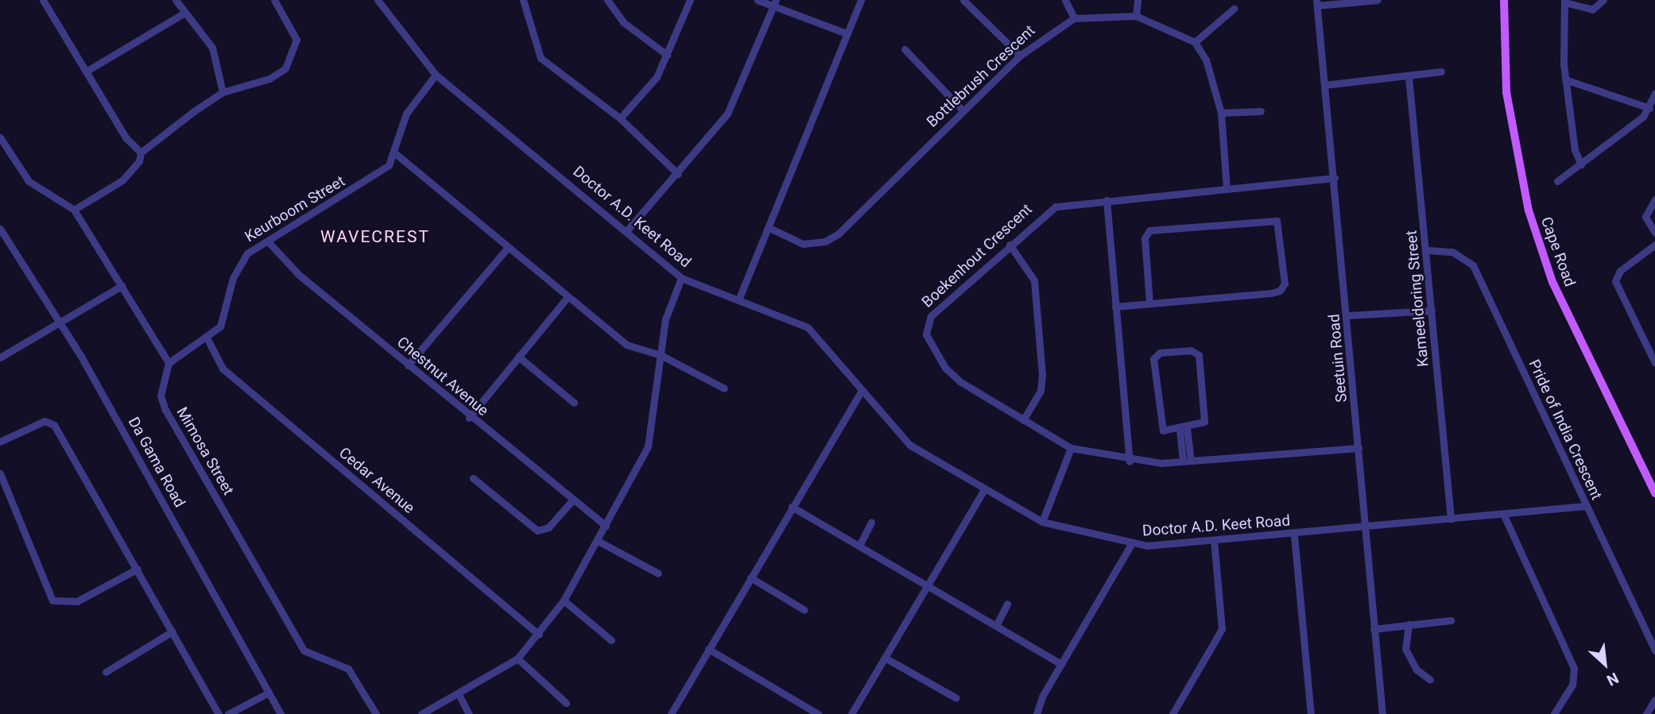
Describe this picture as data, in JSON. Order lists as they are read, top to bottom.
{
  "streets": {
    "main road": ["Cape Road"],
    "street": [
      "Bottlebrush Crescent",
      "Keurboom Street",
      "Doctor A.D. Keet Road",
      "Boekenhout Crescent",
      "Kameeldoring Street",
      "Seetuin Road",
      "Chestnut Avenue",
      "Pride of India Crescent",
      "Mimosa Street",
      "Da Gama Road",
      "Cedar Avenue"
    ]
  },
  "crossings": [
    ["Keurboom Street", "Doctor A.D. Keet Road"],
    ["Keurboom Street", "Chestnut Avenue"],
    ["Keurboom Street", "Mimosa Street"],
    ["Keurboom Street", "Cedar Avenue"],
    ["Doctor A.D. Keet Road", "Kameeldoring Street"],
    ["Doctor A.D. Keet Road", "Seetuin Road"],
    ["Doctor A.D. Keet Road", "Pride of India Crescent"],
    ["Boekenhout Crescent", "Seetuin Road"],
    ["Kameeldoring Street", "Pride of India Crescent"]
  ],
  "districts": ["WAVECREST"],
  "north": "bottom right"
}
